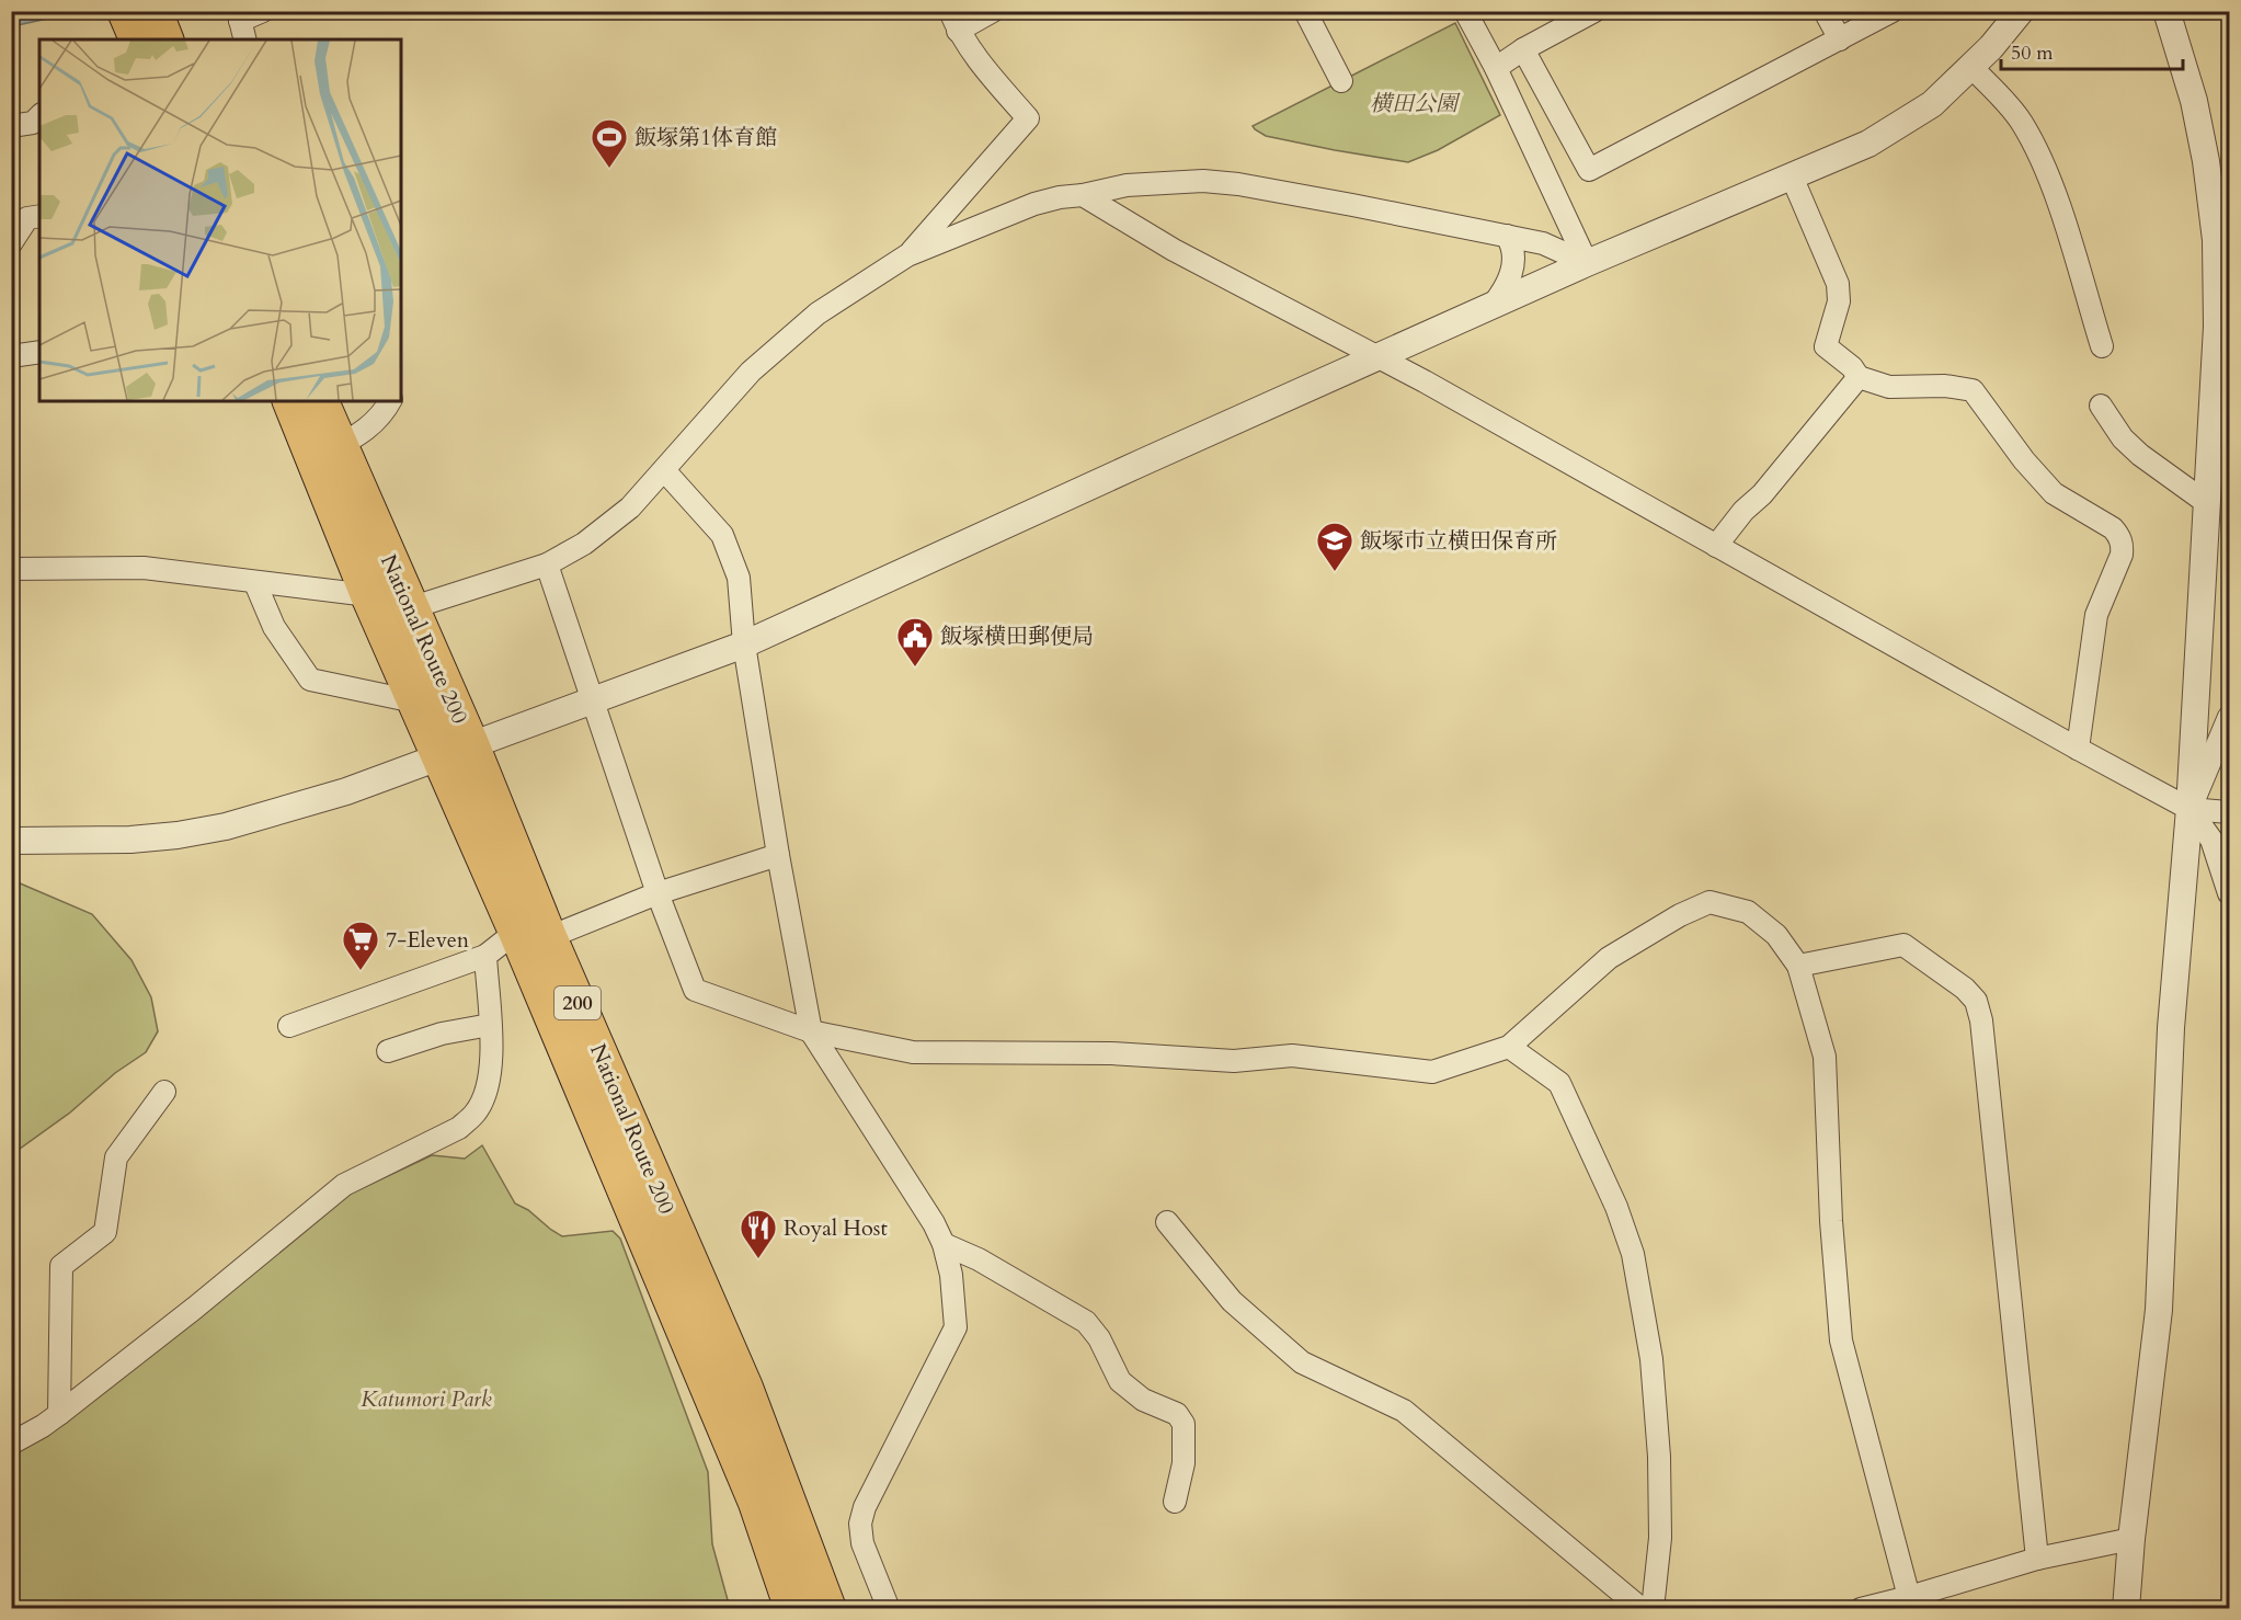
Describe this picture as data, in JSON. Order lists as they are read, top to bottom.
{
  "streets": {
    "highway": ["National Route 200", "200"]
  },
  "parks": ["横田公園", "Katumori Park"],
  "places": {
    "sports": ["飯塚第1体育館"],
    "school or university": ["飯塚市立横田保育所"],
    "public building": ["飯塚横田郵便局"],
    "supermarket": ["7-Eleven"],
    "restaurant": ["Royal Host"]
  },
  "scale_bar": "50 m"
}
